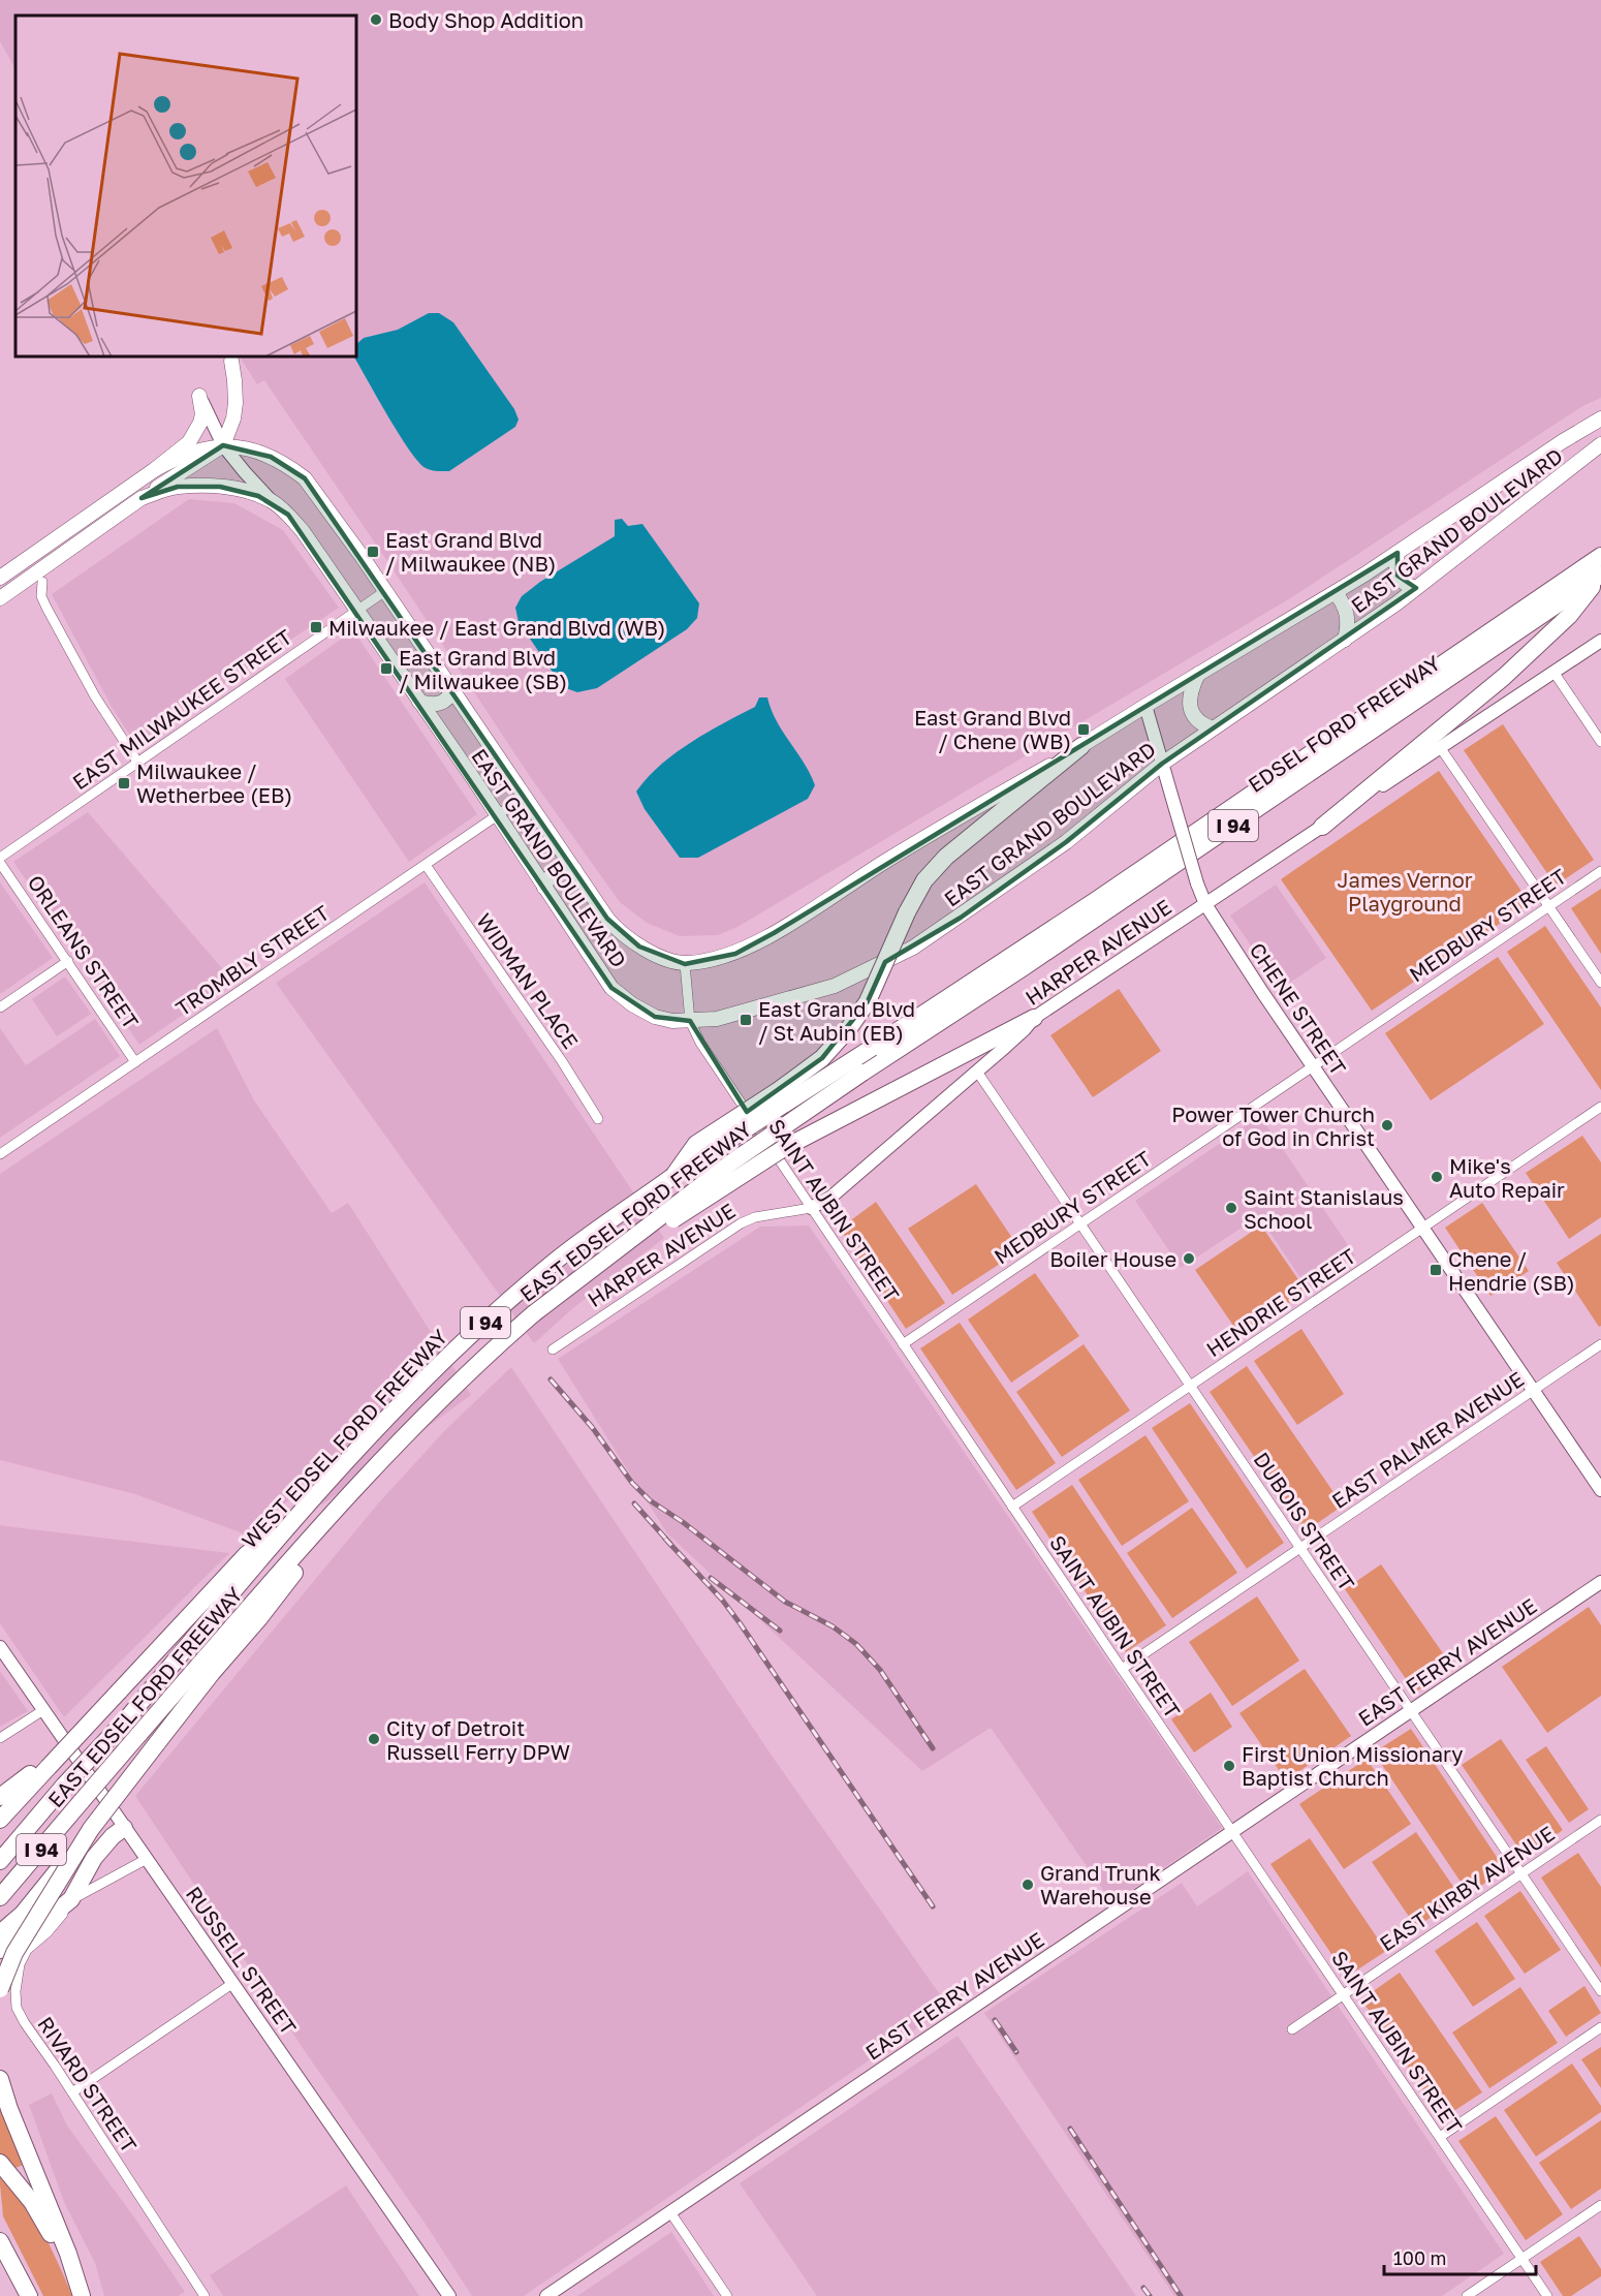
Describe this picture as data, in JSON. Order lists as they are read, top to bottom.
{
  "streets": {
    "highway": [
      "EDSEL FORD FREEWAY",
      "I 94",
      "EAST EDSEL FORD FREEWAY",
      "WEST EDSEL FORD FREEWAY"
    ],
    "main road": ["EAST GRAND BOULEVARD"],
    "street": [
      "EAST MILWAUKEE STREET",
      "MEDBURY STREET",
      "ORLEANS STREET",
      "HARPER AVENUE",
      "TROMBLY STREET",
      "WIDMAN PLACE",
      "CHENE STREET",
      "SAINT AUBIN STREET",
      "HENDRIE STREET",
      "EAST PALMER AVENUE",
      "DUBOIS STREET",
      "EAST FERRY AVENUE",
      "EAST KIRBY AVENUE",
      "RUSSELL STREET",
      "RIVARD STREET"
    ]
  },
  "crossings": [
    ["EAST GRAND BOULEVARD", "EAST MILWAUKEE STREET"],
    ["EAST GRAND BOULEVARD", "TROMBLY STREET"],
    ["EAST GRAND BOULEVARD", "CHENE STREET"],
    ["EAST GRAND BOULEVARD", "SAINT AUBIN STREET"],
    ["EDSEL FORD FREEWAY", "EAST EDSEL FORD FREEWAY"],
    ["EDSEL FORD FREEWAY", "WEST EDSEL FORD FREEWAY"],
    ["MEDBURY STREET", "CHENE STREET"],
    ["MEDBURY STREET", "SAINT AUBIN STREET"],
    ["MEDBURY STREET", "DUBOIS STREET"],
    ["ORLEANS STREET", "TROMBLY STREET"],
    ["HARPER AVENUE", "CHENE STREET"],
    ["HARPER AVENUE", "SAINT AUBIN STREET"],
    ["HARPER AVENUE", "DUBOIS STREET"],
    ["TROMBLY STREET", "WIDMAN PLACE"],
    ["CHENE STREET", "HENDRIE STREET"],
    ["CHENE STREET", "EAST PALMER AVENUE"],
    ["SAINT AUBIN STREET", "HENDRIE STREET"],
    ["SAINT AUBIN STREET", "EAST PALMER AVENUE"],
    ["SAINT AUBIN STREET", "EAST FERRY AVENUE"],
    ["SAINT AUBIN STREET", "EAST KIRBY AVENUE"],
    ["HENDRIE STREET", "DUBOIS STREET"],
    ["EAST PALMER AVENUE", "DUBOIS STREET"],
    ["DUBOIS STREET", "EAST FERRY AVENUE"],
    ["DUBOIS STREET", "EAST KIRBY AVENUE"],
    ["RUSSELL STREET", "RIVARD STREET"]
  ],
  "parks": ["James Vernor Playground"],
  "places": {
    "other": [
      "Body Shop Addition",
      "Power Tower Church of God in Christ",
      "Mike's Auto Repair",
      "Saint Stanislaus School",
      "Boiler House",
      "City of Detroit Russell Ferry DPW",
      "First Union Missionary Baptist Church",
      "Grand Trunk Warehouse"
    ],
    "transit": [
      "East Grand Blvd / Milwaukee (NB)",
      "Milwaukee / East Grand Blvd (WB)",
      "East Grand Blvd / Milwaukee (SB)",
      "East Grand Blvd / Chene (WB)",
      "Milwaukee / Wetherbee (EB)",
      "East Grand Blvd / St Aubin (EB)",
      "Chene / Hendrie (SB)"
    ]
  },
  "scale_bar": "100 m"
}
